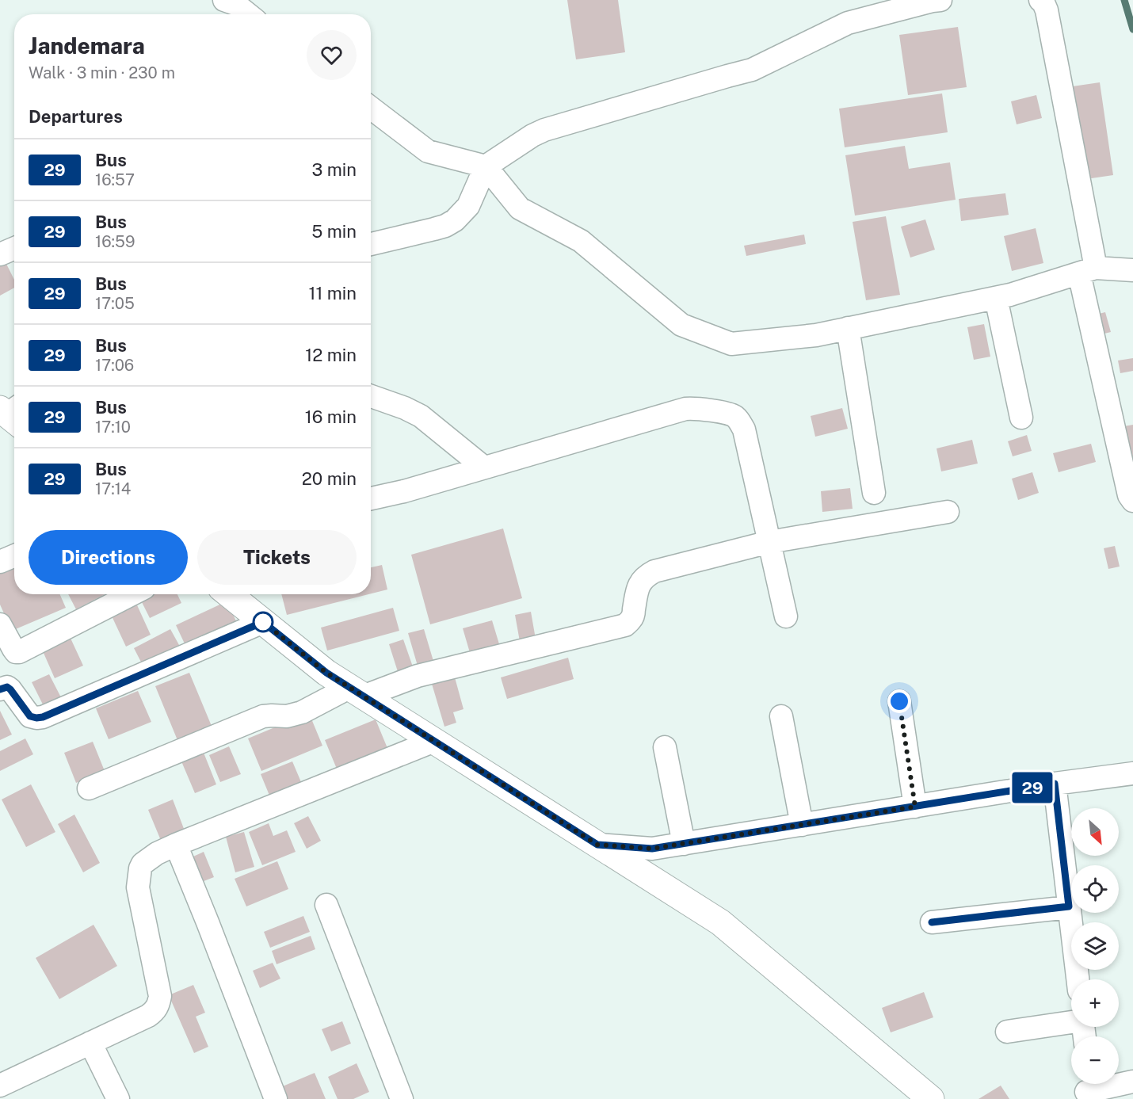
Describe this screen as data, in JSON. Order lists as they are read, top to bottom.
{
  "lines": ["bus line 29"],
  "north": "bottom right",
  "page": {
    "on_map": "29",
    "heading": [
      ["Jandemara", "Walk · 3 min · 230 m"],
      "Departures"
    ],
    "list": [
      {
        "mark": "29",
        "name": "Bus",
        "note": "16:57",
        "value": "3 min"
      },
      {
        "mark": "29",
        "name": "Bus",
        "note": "16:59",
        "value": "5 min"
      },
      {
        "mark": "29",
        "name": "Bus",
        "note": "17:05",
        "value": "11 min"
      },
      {
        "mark": "29",
        "name": "Bus",
        "note": "17:06",
        "value": "12 min"
      },
      {
        "mark": "29",
        "name": "Bus",
        "note": "17:10",
        "value": "16 min"
      },
      {
        "mark": "29",
        "name": "Bus",
        "note": "17:14",
        "value": "20 min"
      }
    ],
    "buttons": ["Directions", "Tickets"],
    "map_buttons": ["+", "−"]
  }
}
